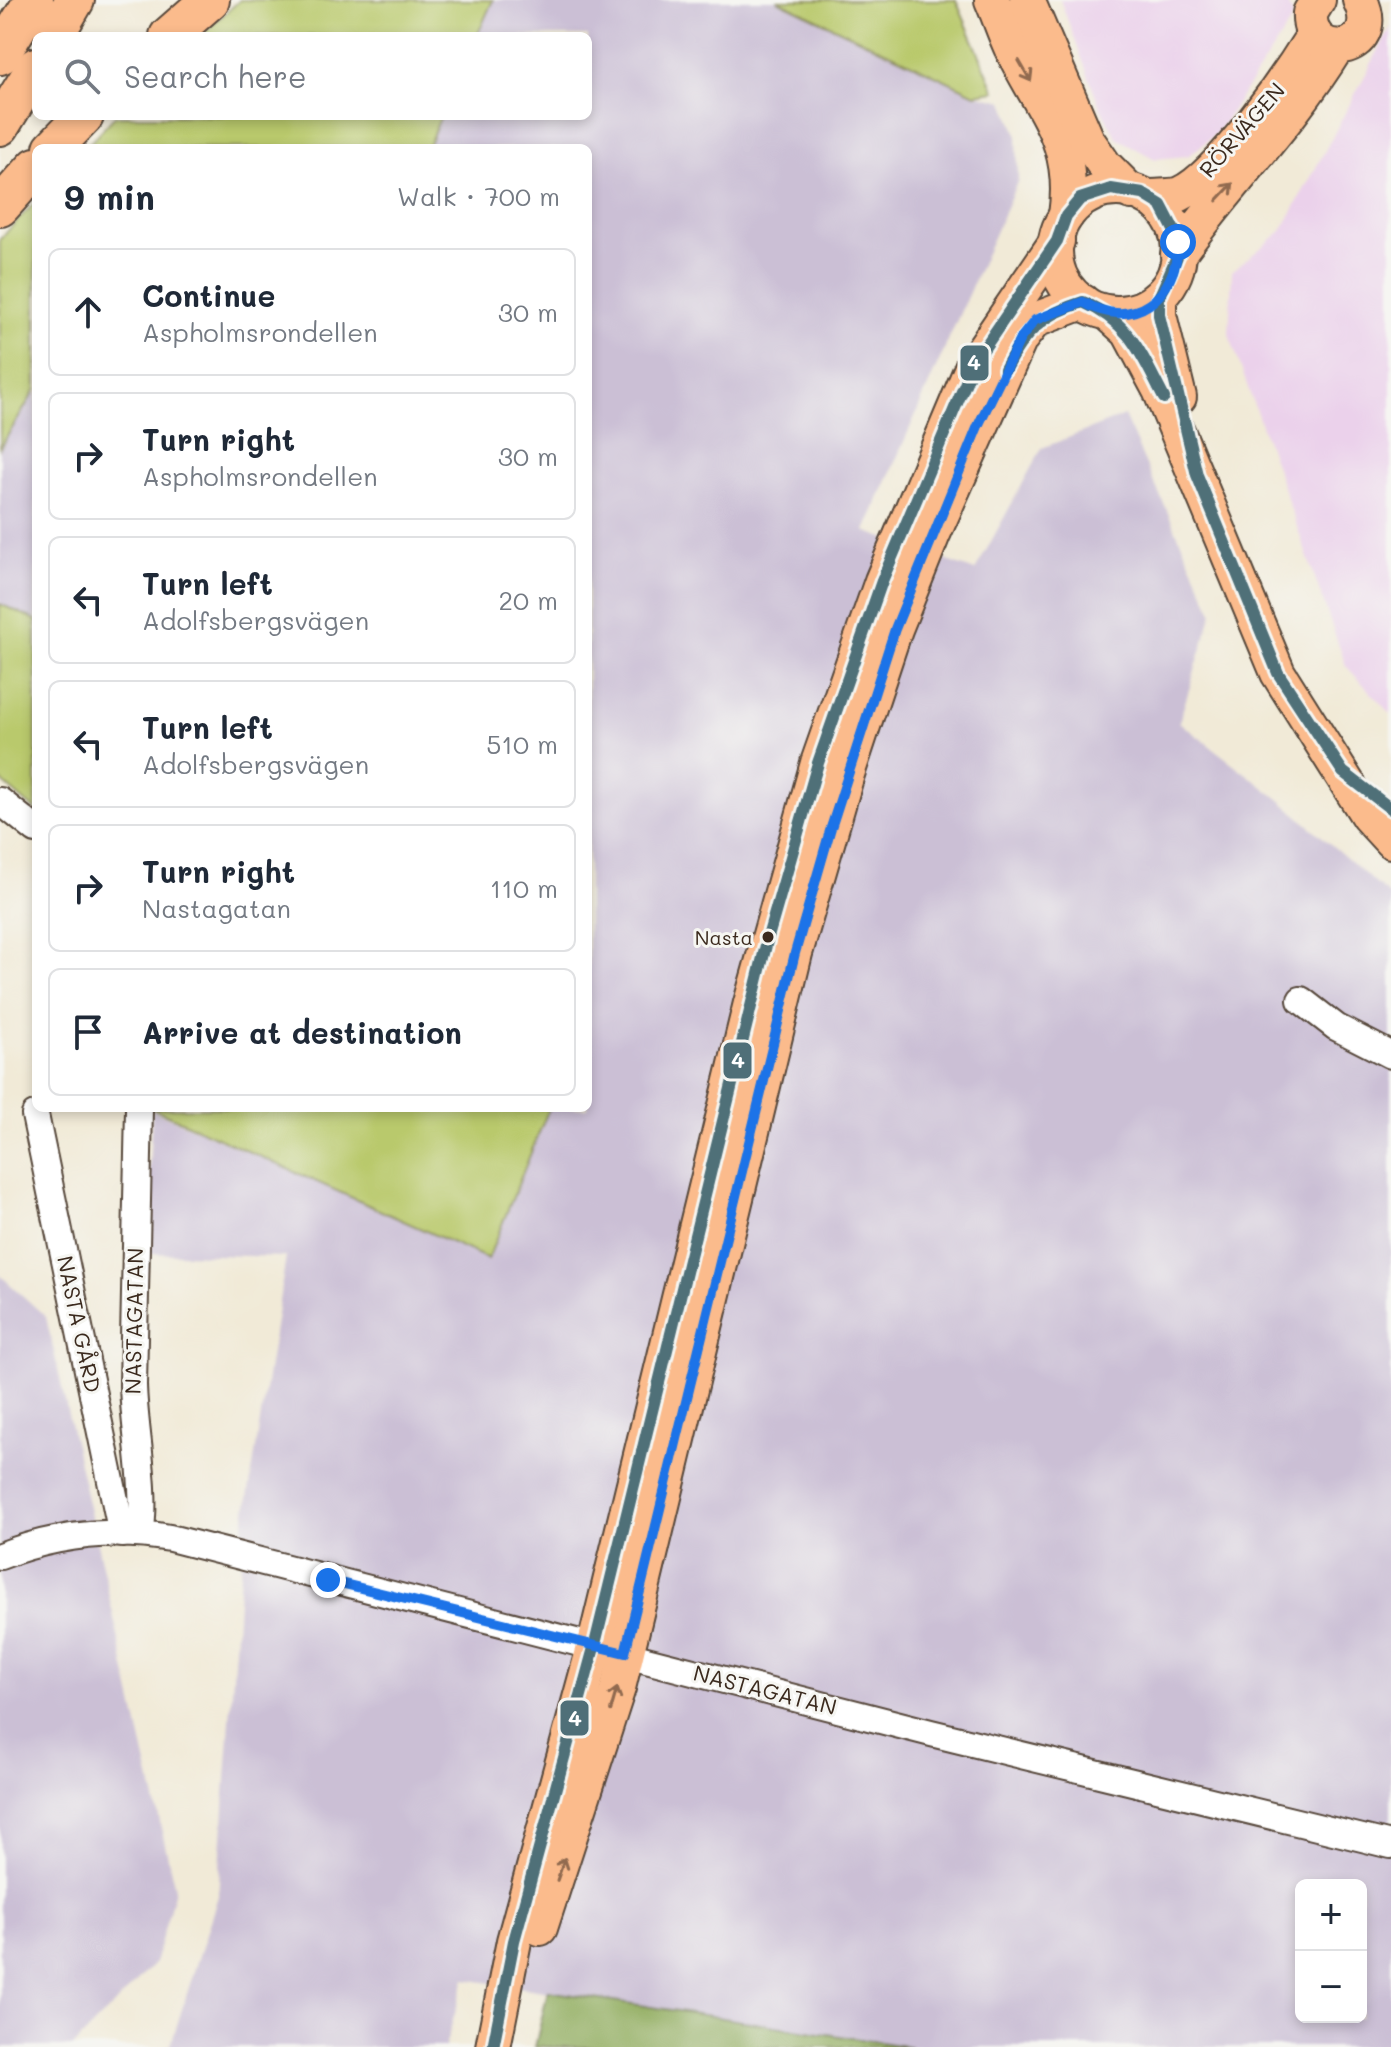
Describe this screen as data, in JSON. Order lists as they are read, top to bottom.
{
  "streets": {
    "main road": ["RÖRVÄGEN"],
    "street": ["NASTAGATAN", "NASTA GÅRD"]
  },
  "crossings": [
    ["NASTAGATAN", "NASTA GÅRD"]
  ],
  "places": ["Nasta"],
  "lines": ["transit line 4"],
  "page": {
    "search": "Search here",
    "heading": ["9 min", "Walk · 700 m"],
    "list": [
      ["Continue", "Aspholmsrondellen", "30 m"],
      ["Turn right", "Aspholmsrondellen", "30 m"],
      ["Turn left", "Adolfsbergsvägen", "20 m"],
      ["Turn left", "Adolfsbergsvägen", "510 m"],
      ["Turn right", "Nastagatan", "110 m"],
      "Arrive at destination"
    ],
    "map_buttons": ["+", "−"]
  }
}
